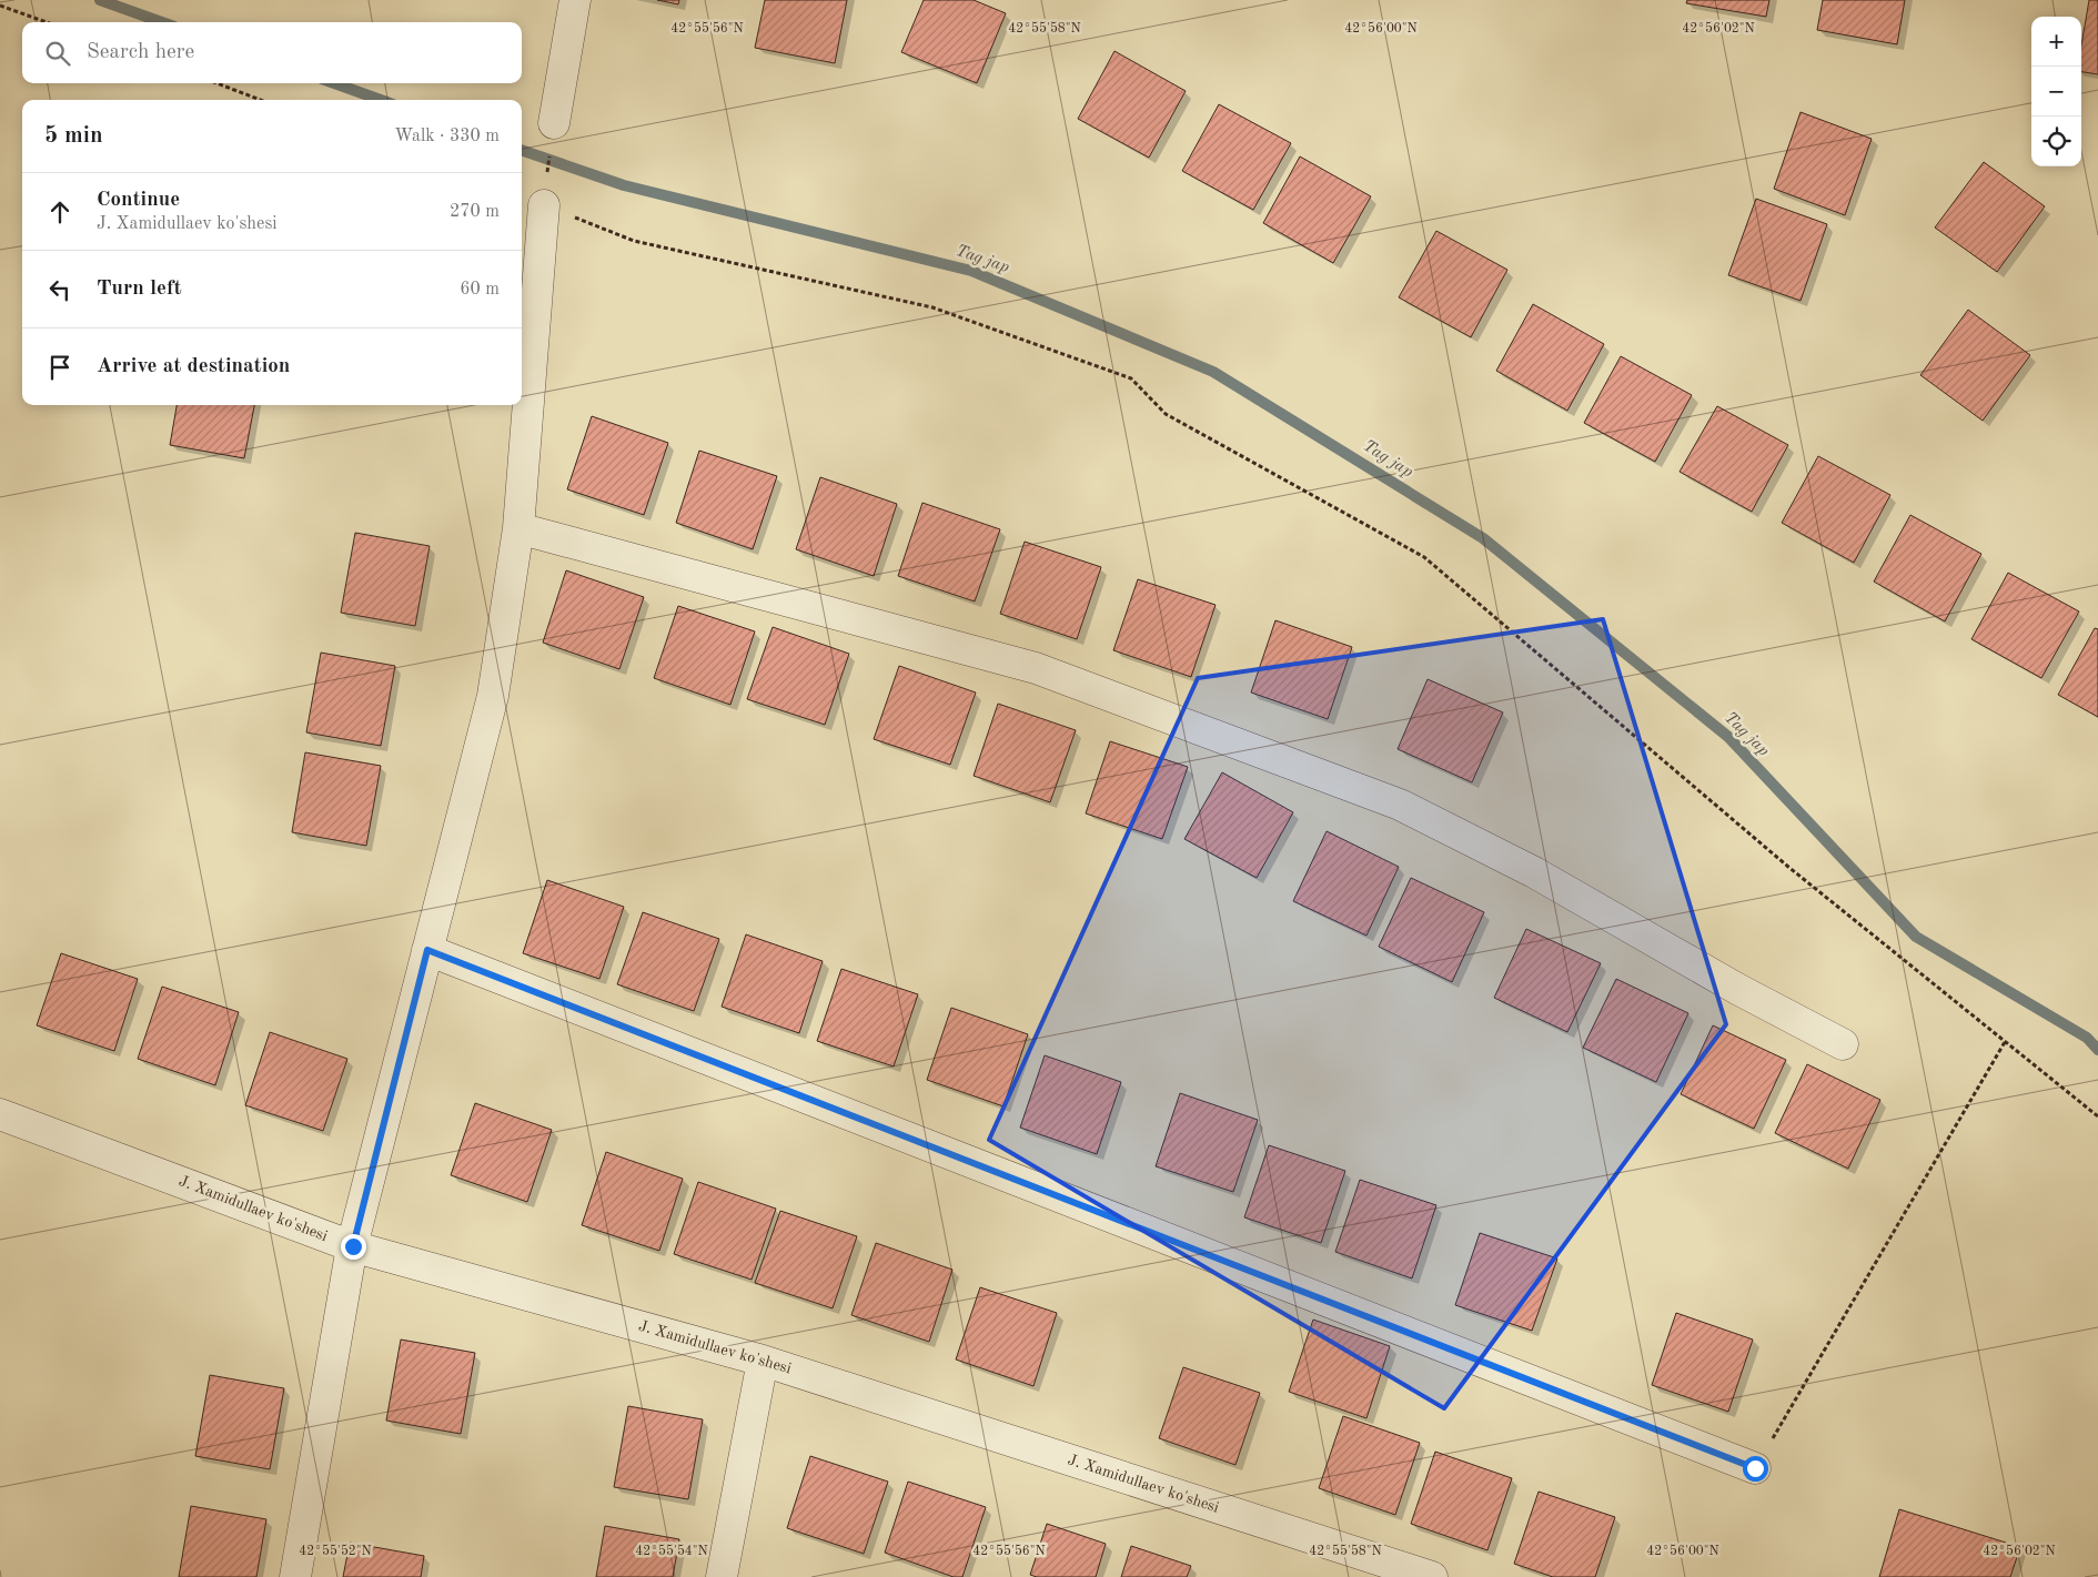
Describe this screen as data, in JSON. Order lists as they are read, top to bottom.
{
  "streets": {
    "street": ["J. Xamidullaev ko'shesi"]
  },
  "water": ["Tag jap"],
  "page": {
    "map_buttons": ["+", "−"],
    "search": "Search here",
    "heading": ["5 min", "Walk · 330 m"],
    "list": [
      ["Continue", "J. Xamidullaev ko'shesi", "270 m"],
      ["Turn left", "60 m"],
      "Arrive at destination"
    ]
  },
  "coordinates": [
    "42°55'56\"N",
    "42°55'58\"N",
    "42°56'00\"N",
    "42°56'02\"N",
    "42°55'52\"N",
    "42°55'54\"N"
  ]
}
